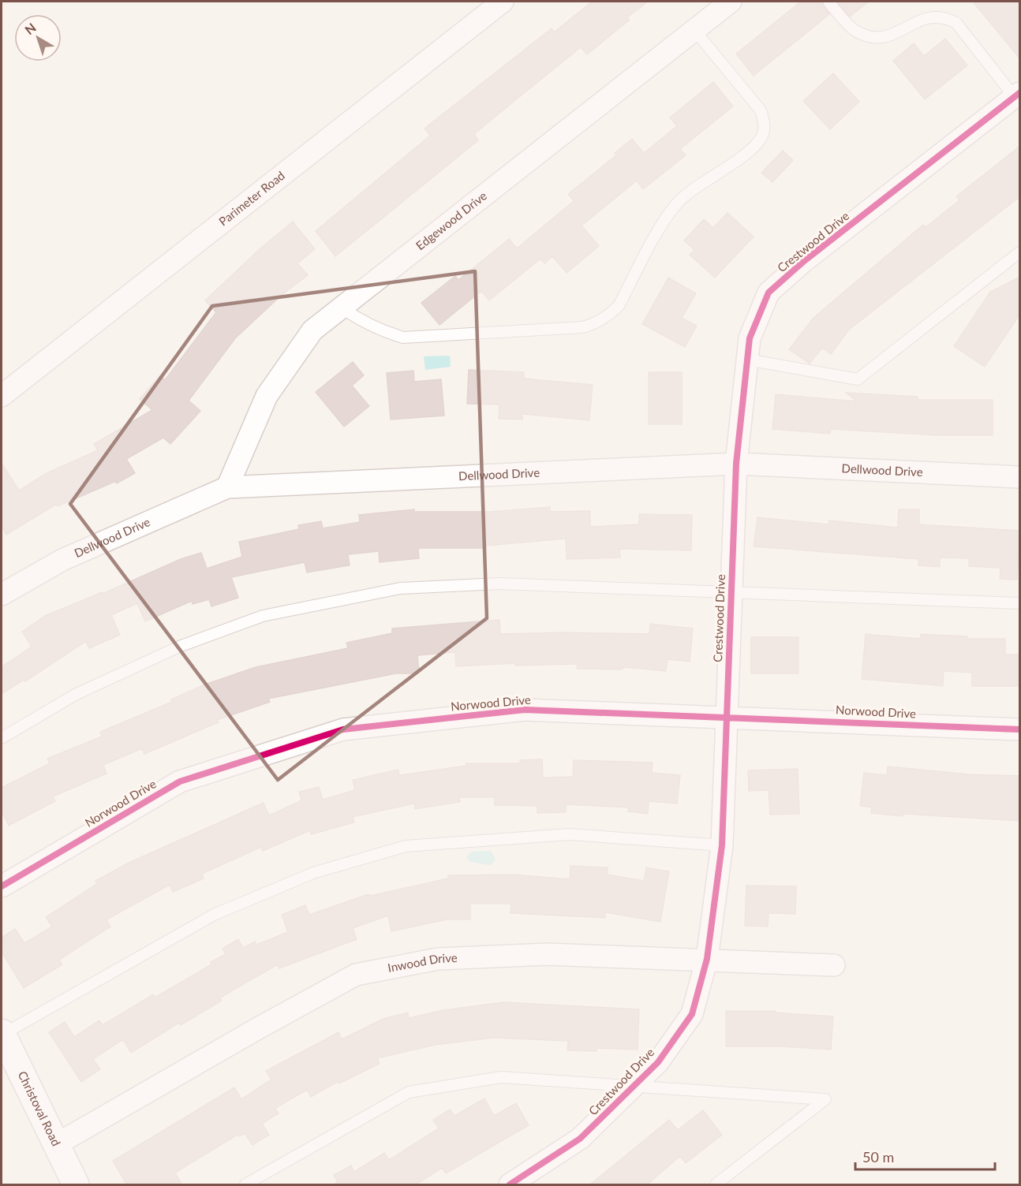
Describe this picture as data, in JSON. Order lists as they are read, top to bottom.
{
  "streets": {
    "street": [
      "Parimeter Road",
      "Edgewood Drive",
      "Crestwood Drive",
      "Dellwood Drive",
      "Norwood Drive",
      "Inwood Drive",
      "Christoval Road"
    ]
  },
  "crossings": [
    ["Edgewood Drive", "Dellwood Drive"],
    ["Crestwood Drive", "Dellwood Drive"],
    ["Crestwood Drive", "Norwood Drive"],
    ["Crestwood Drive", "Inwood Drive"],
    ["Inwood Drive", "Christoval Road"]
  ],
  "scale_bar": "50 m",
  "north": "top left"
}
